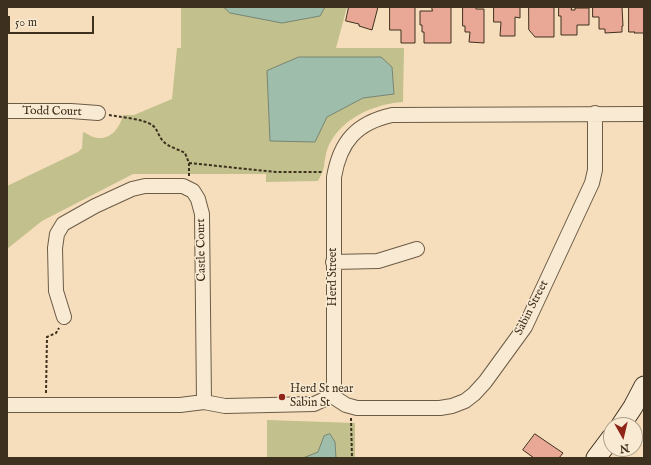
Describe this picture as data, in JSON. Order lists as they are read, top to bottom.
{
  "streets": {
    "street": [
      "Todd Court",
      "Castle Court",
      "Herd Street",
      "Sabin Street"
    ]
  },
  "crossings": [
    ["Herd Street", "Sabin Street"]
  ],
  "places": ["Herd St near Sabin St"],
  "scale_bar": "50 m",
  "north": "bottom"
}
